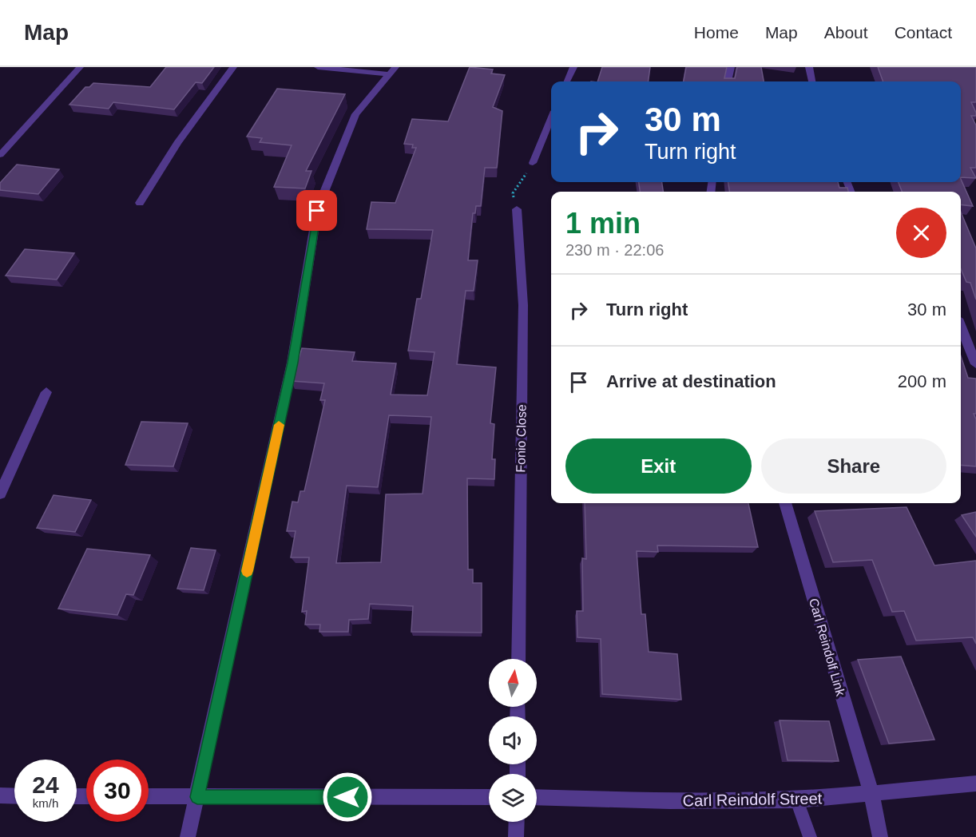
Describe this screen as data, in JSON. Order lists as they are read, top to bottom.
{
  "streets": {
    "street": ["Fonio Close", "Carl Reindolf Link", "Carl Reindolf Street"]
  },
  "crossings": [
    ["Carl Reindolf Link", "Carl Reindolf Street"]
  ],
  "north": "top",
  "page": {
    "header": "Map",
    "nav": [
      "Home",
      "Map",
      "About",
      "Contact"
    ],
    "turn": ["30 m", "Turn right"],
    "heading": ["1 min", "230 m · 22:06"],
    "list": [
      {
        "name": "Turn right",
        "value": "30 m"
      },
      {
        "name": "Arrive at destination",
        "value": "200 m"
      }
    ],
    "buttons": ["Exit", "Share"],
    "speed": "24 km/h",
    "limit": "30"
  }
}
